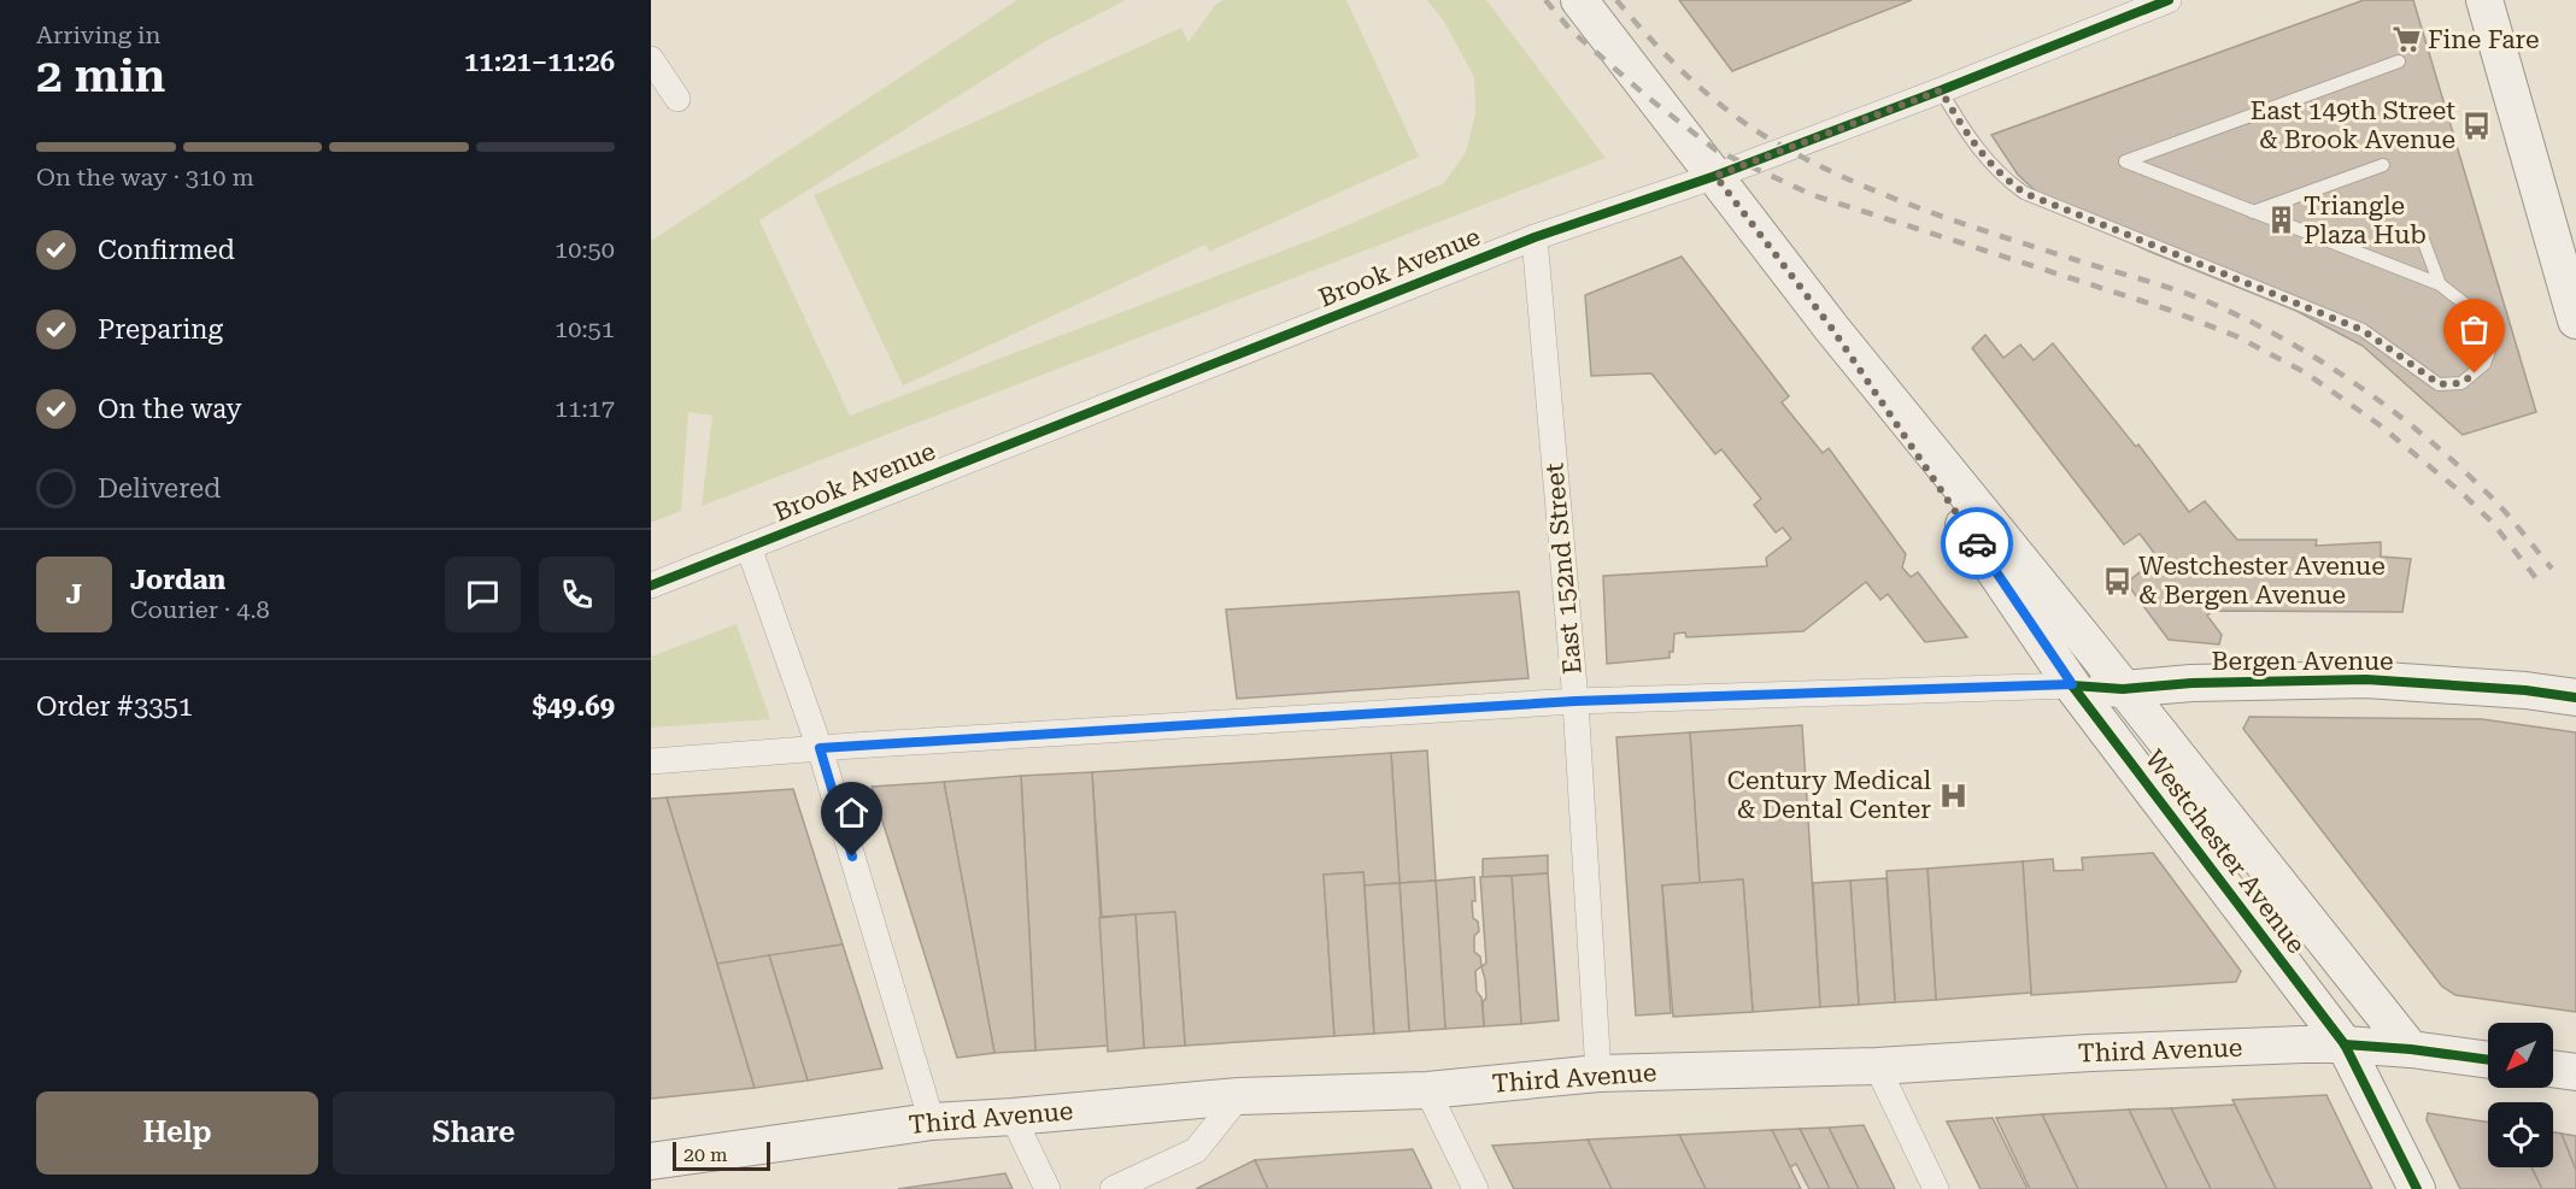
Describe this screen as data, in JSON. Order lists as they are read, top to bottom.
{
  "streets": {
    "main road": ["Bergen Avenue", "Westchester Avenue", "Third Avenue"],
    "street": ["Brook Avenue", "East 152nd Street"]
  },
  "crossings": [
    ["Brook Avenue", "East 152nd Street"],
    ["Brook Avenue", "Westchester Avenue"],
    ["East 152nd Street", "Bergen Avenue"],
    ["East 152nd Street", "Third Avenue"],
    ["Bergen Avenue", "Westchester Avenue"],
    ["Westchester Avenue", "Third Avenue"]
  ],
  "places": {
    "supermarket": ["Fine Fare"],
    "bus stop": ["East 149th Street & Brook Avenue", "Westchester Avenue & Bergen Avenue"],
    "building": ["Triangle Plaza Hub"],
    "hospital": ["Century Medical & Dental Center"]
  },
  "scale_bar": "20 m",
  "north": "bottom left",
  "page": {
    "heading": ["2 min", "Arriving in", "11:21–11:26"],
    "panel": [
      "Jordan",
      "Courier · 4.8",
      "Order #3351",
      "$49.69"
    ],
    "bar": "On the way · 310 m",
    "list": [
      ["Confirmed", "10:50"],
      ["Preparing", "10:51"],
      ["On the way", "11:17"],
      "Delivered"
    ],
    "round": "J",
    "buttons": ["Help", "Share"],
    "scale": "20 m"
  }
}
